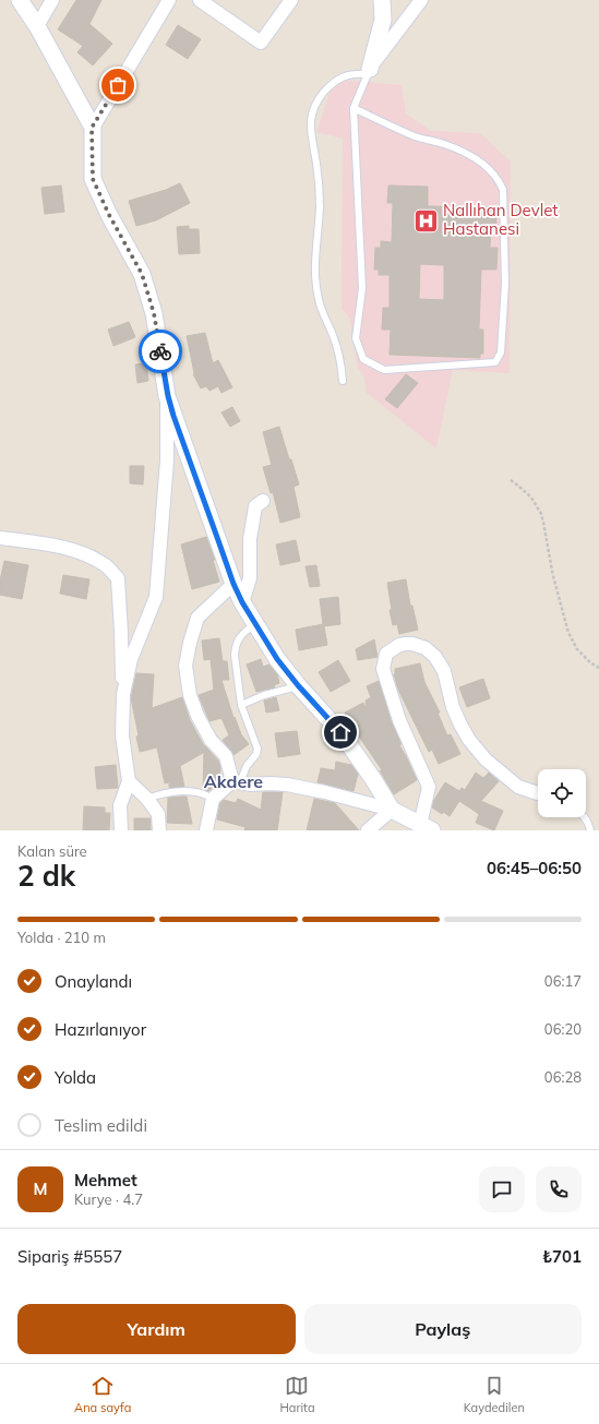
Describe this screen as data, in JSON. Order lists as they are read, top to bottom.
{
  "districts": ["Akdere"],
  "places": {
    "hospital": ["Nallıhan Devlet Hastanesi"]
  },
  "page": {
    "heading": ["2 dk", "Kalan süre", "06:45–06:50"],
    "panel": [
      "Mehmet",
      "Kurye · 4.7",
      "Sipariş #5557",
      "₺701"
    ],
    "bar": "Yolda · 210 m",
    "list": [
      ["Onaylandı", "06:17"],
      ["Hazırlanıyor", "06:20"],
      ["Yolda", "06:28"],
      "Teslim edildi"
    ],
    "round": "M",
    "buttons": ["Yardım", "Paylaş"],
    "tabs": ["Ana sayfa", "Harita", "Kaydedilen"]
  }
}
